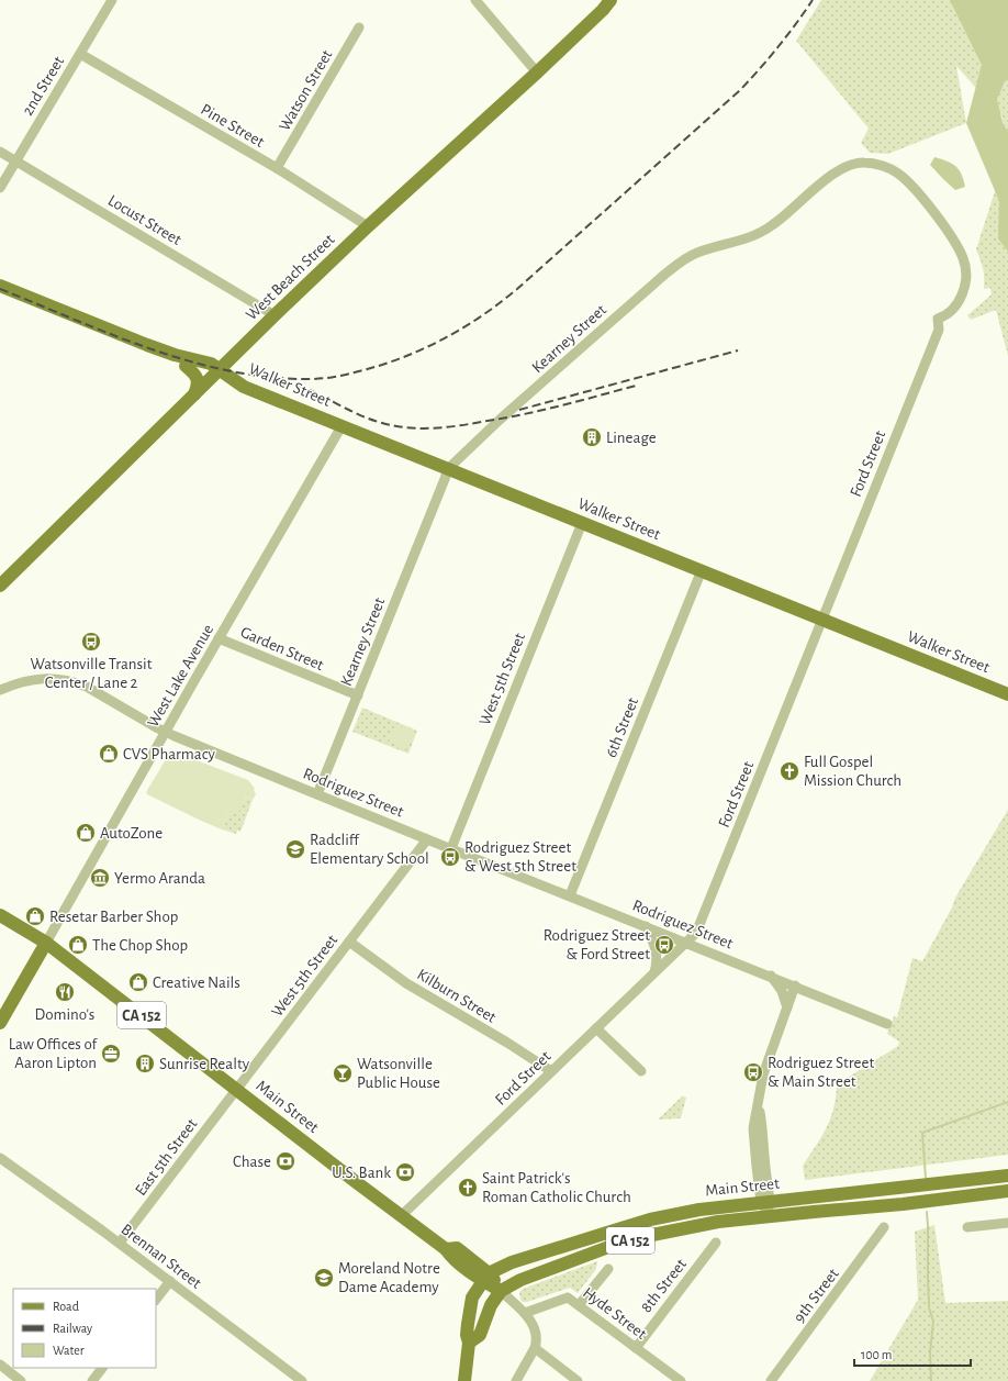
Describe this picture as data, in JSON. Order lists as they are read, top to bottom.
{
  "streets": {
    "main road": [
      "West Beach Street",
      "Walker Street",
      "CA 152",
      "Main Street"
    ],
    "street": [
      "2nd Street",
      "Watson Street",
      "Pine Street",
      "Locust Street",
      "Kearney Street",
      "Ford Street",
      "Garden Street",
      "West Lake Avenue",
      "West 5th Street",
      "6th Street",
      "Rodriguez Street",
      "Kilburn Street",
      "East 5th Street",
      "Brennan Street",
      "8th Street",
      "9th Street",
      "Hyde Street"
    ]
  },
  "crossings": [
    ["2nd Street", "Pine Street"],
    ["2nd Street", "Locust Street"],
    ["Watson Street", "Pine Street"],
    ["Pine Street", "West Beach Street"],
    ["Locust Street", "West Beach Street"],
    ["West Beach Street", "Walker Street"],
    ["Kearney Street", "Walker Street"],
    ["Kearney Street", "Ford Street"],
    ["Kearney Street", "Garden Street"],
    ["Kearney Street", "Rodriguez Street"],
    ["Walker Street", "Ford Street"],
    ["Walker Street", "West Lake Avenue"],
    ["Walker Street", "West 5th Street"],
    ["Walker Street", "6th Street"],
    ["Ford Street", "Rodriguez Street"],
    ["Ford Street", "Kilburn Street"],
    ["Ford Street", "Main Street"],
    ["Garden Street", "West Lake Avenue"],
    ["West Lake Avenue", "Rodriguez Street"],
    ["West Lake Avenue", "Main Street"],
    ["West 5th Street", "Rodriguez Street"],
    ["West 5th Street", "Kilburn Street"],
    ["West 5th Street", "Main Street"],
    ["West 5th Street", "East 5th Street"],
    ["6th Street", "Rodriguez Street"],
    ["Main Street", "East 5th Street"],
    ["East 5th Street", "Brennan Street"],
    ["8th Street", "Hyde Street"]
  ],
  "places": {
    "building": ["Lineage", "Sunrise Realty"],
    "bus stop": [
      "Watsonville Transit Center / Lane 2",
      "Rodriguez Street & West 5th Street",
      "Rodriguez Street & Ford Street",
      "Rodriguez Street & Main Street"
    ],
    "shop": [
      "CVS Pharmacy",
      "AutoZone",
      "Resetar Barber Shop",
      "The Chop Shop",
      "Creative Nails"
    ],
    "church": ["Full Gospel Mission Church", "Saint Patrick's Roman Catholic Church"],
    "school or university": ["Radcliff Elementary School", "Moreland Notre Dame Academy"],
    "museum": ["Yermo Aranda"],
    "restaurant": ["Domino's"],
    "office": ["Law Offices of Aaron Lipton"],
    "bar": ["Watsonville Public House"],
    "bank": ["Chase", "U.S. Bank"]
  },
  "legend": ["Road", "Railway", "Water"],
  "scale_bar": "100 m"
}
